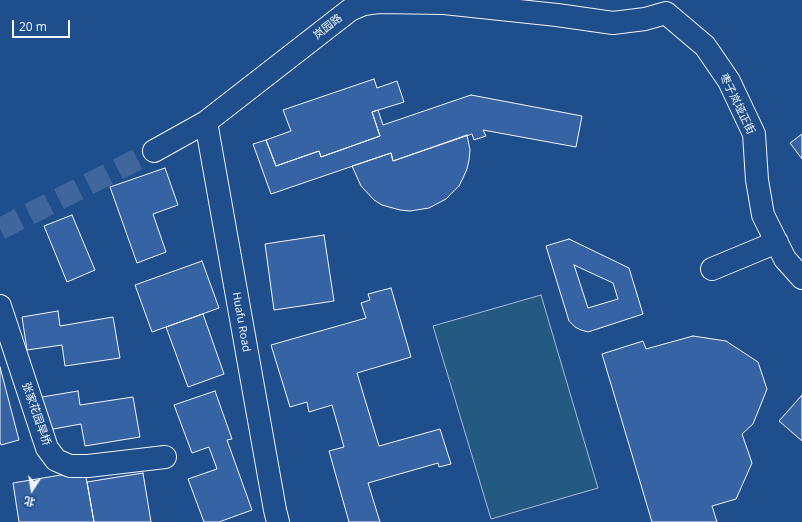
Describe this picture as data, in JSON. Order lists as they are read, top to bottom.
{
  "streets": {
    "street": [
      "岚园路",
      "枣子岚垭正街",
      "Huafu Road",
      "张家花园旱桥"
    ]
  },
  "crossings": [
    ["岚园路", "枣子岚垭正街"],
    ["岚园路", "Huafu Road"]
  ],
  "scale_bar": "20 m",
  "north": "bottom"
}
